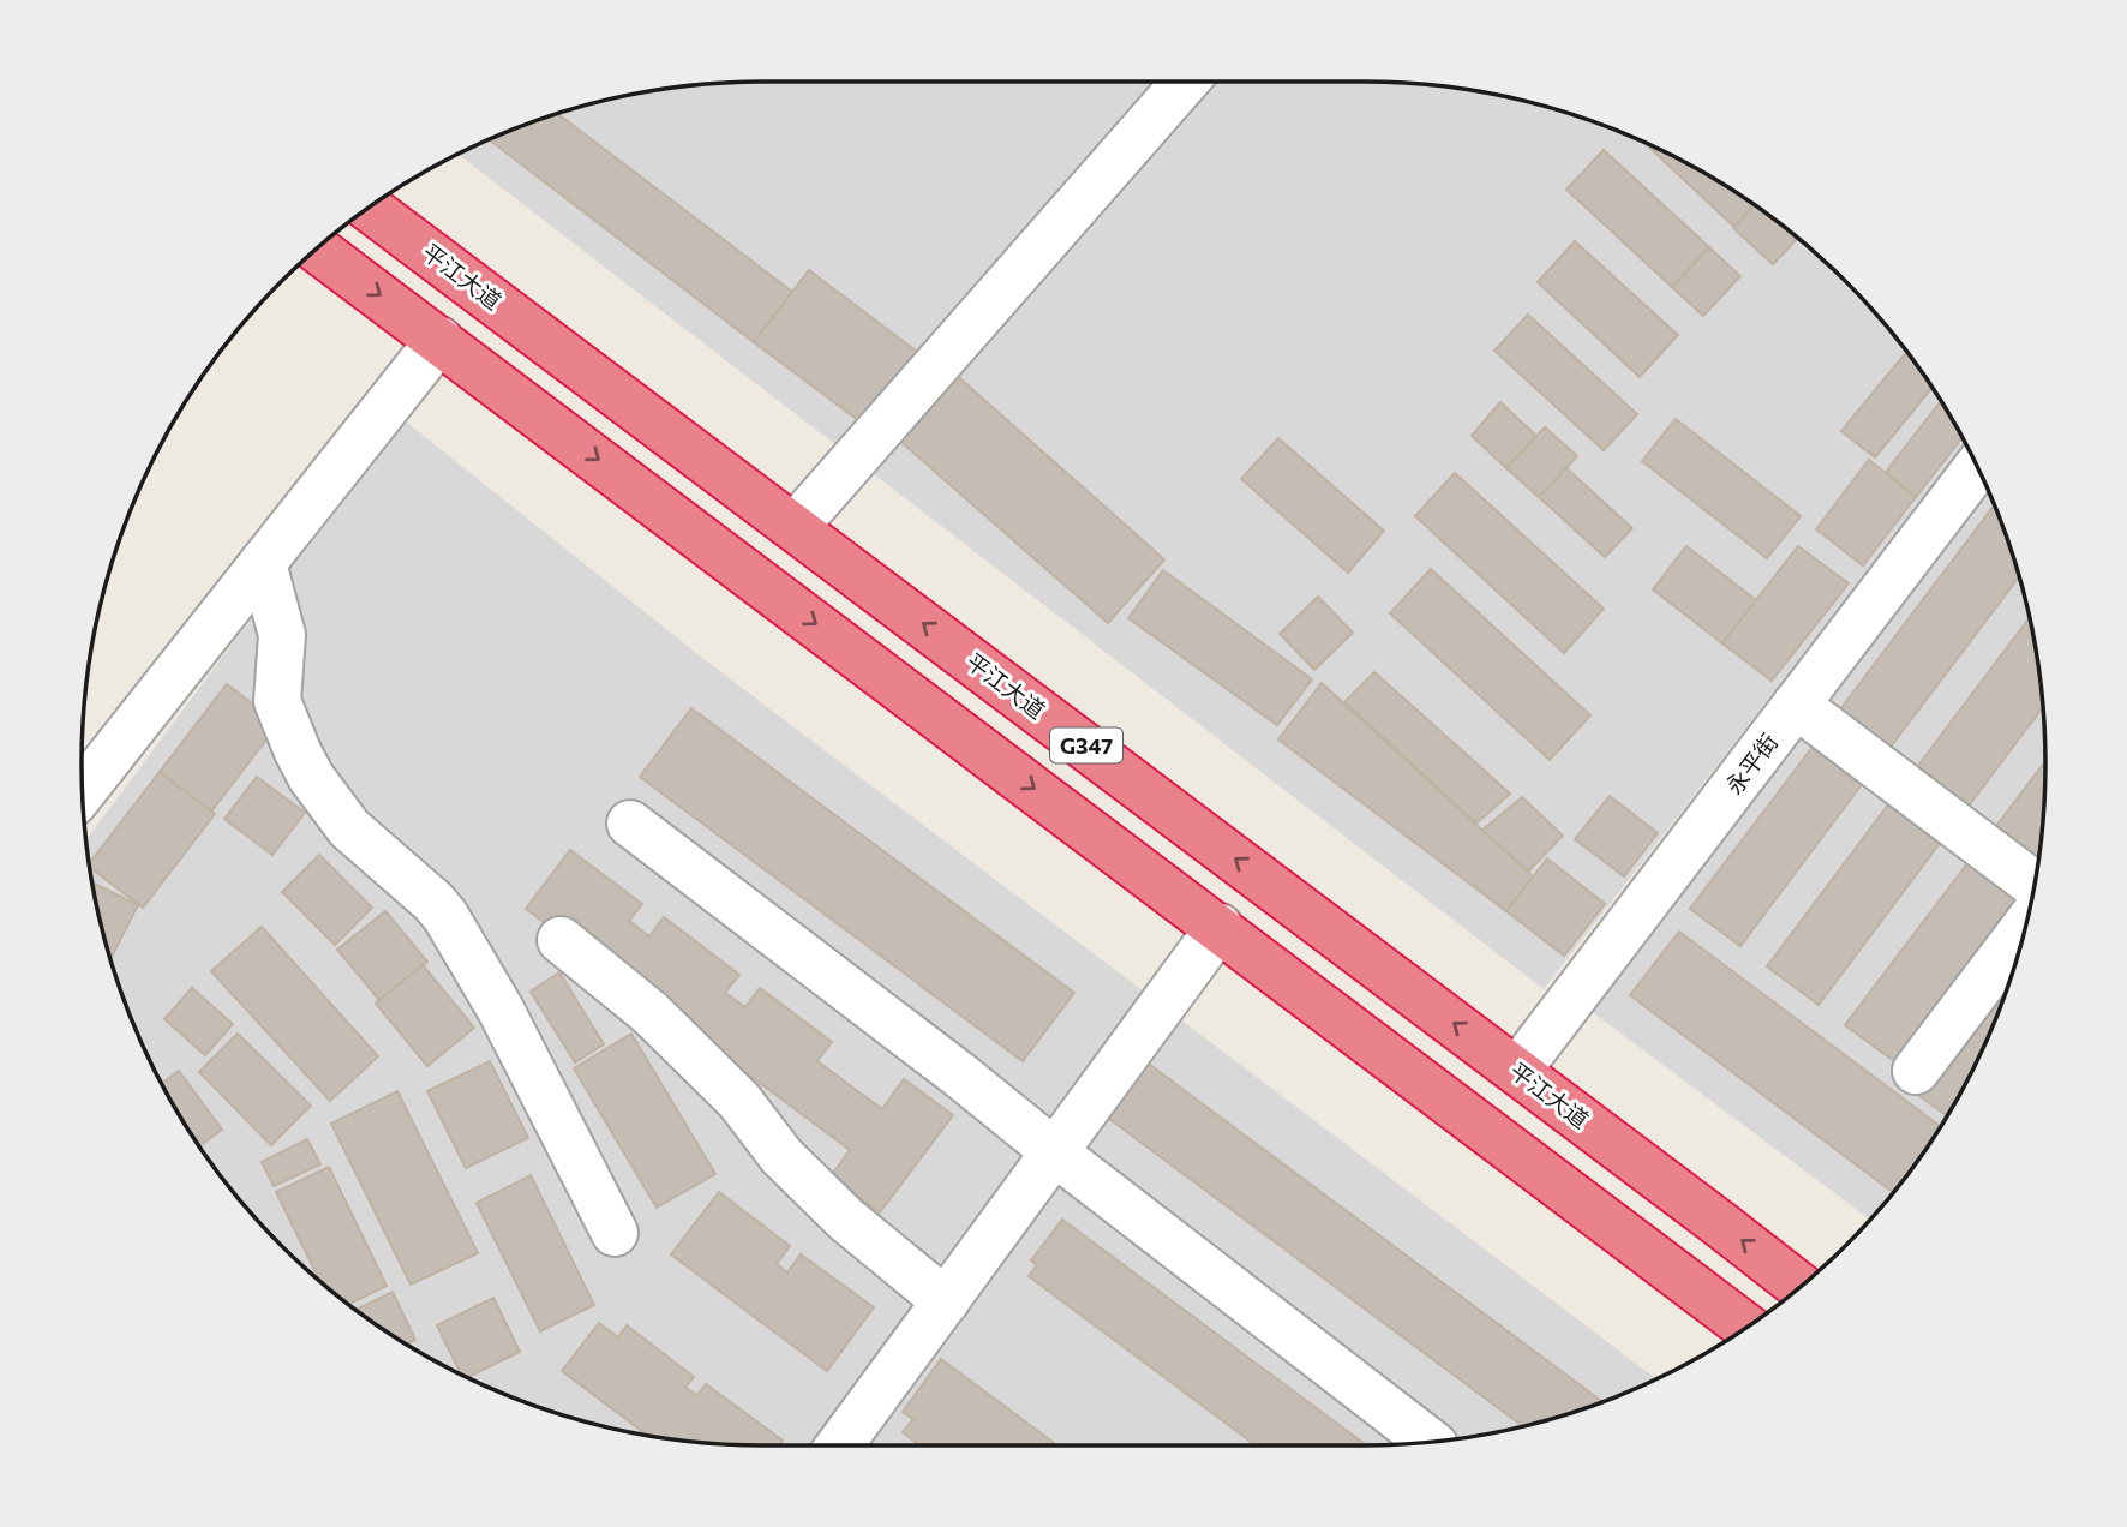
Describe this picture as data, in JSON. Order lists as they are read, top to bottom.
{
  "streets": {
    "highway": ["平江大道", "G347"],
    "street": ["永平街"]
  },
  "crossings": [
    ["平江大道", "永平街"]
  ]
}
